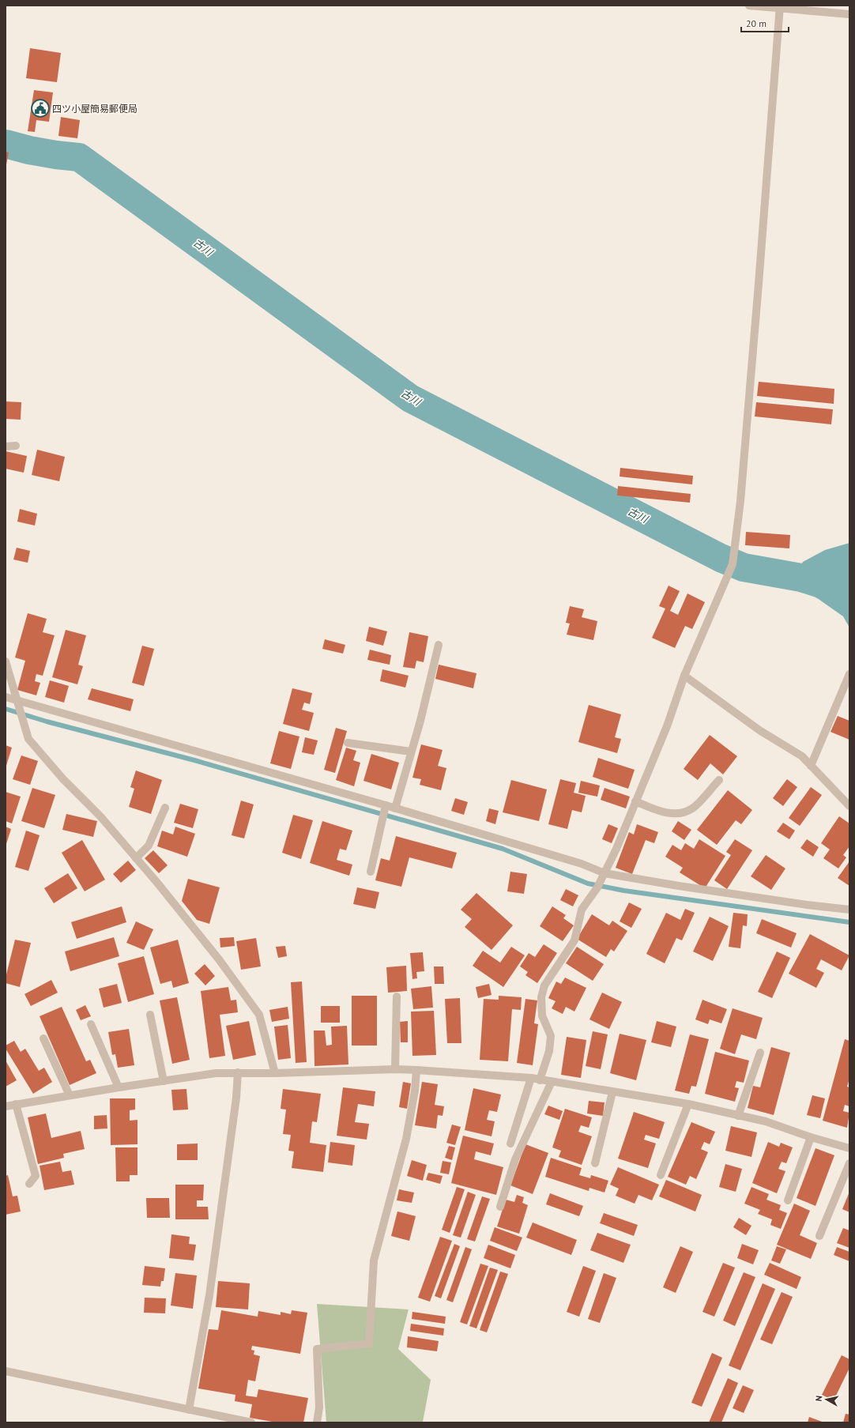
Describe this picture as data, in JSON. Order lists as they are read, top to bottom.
{
  "water": ["古川"],
  "places": {
    "public building": ["四ツ小屋簡易郵便局"]
  },
  "scale_bar": "20 m",
  "north": "left"
}
